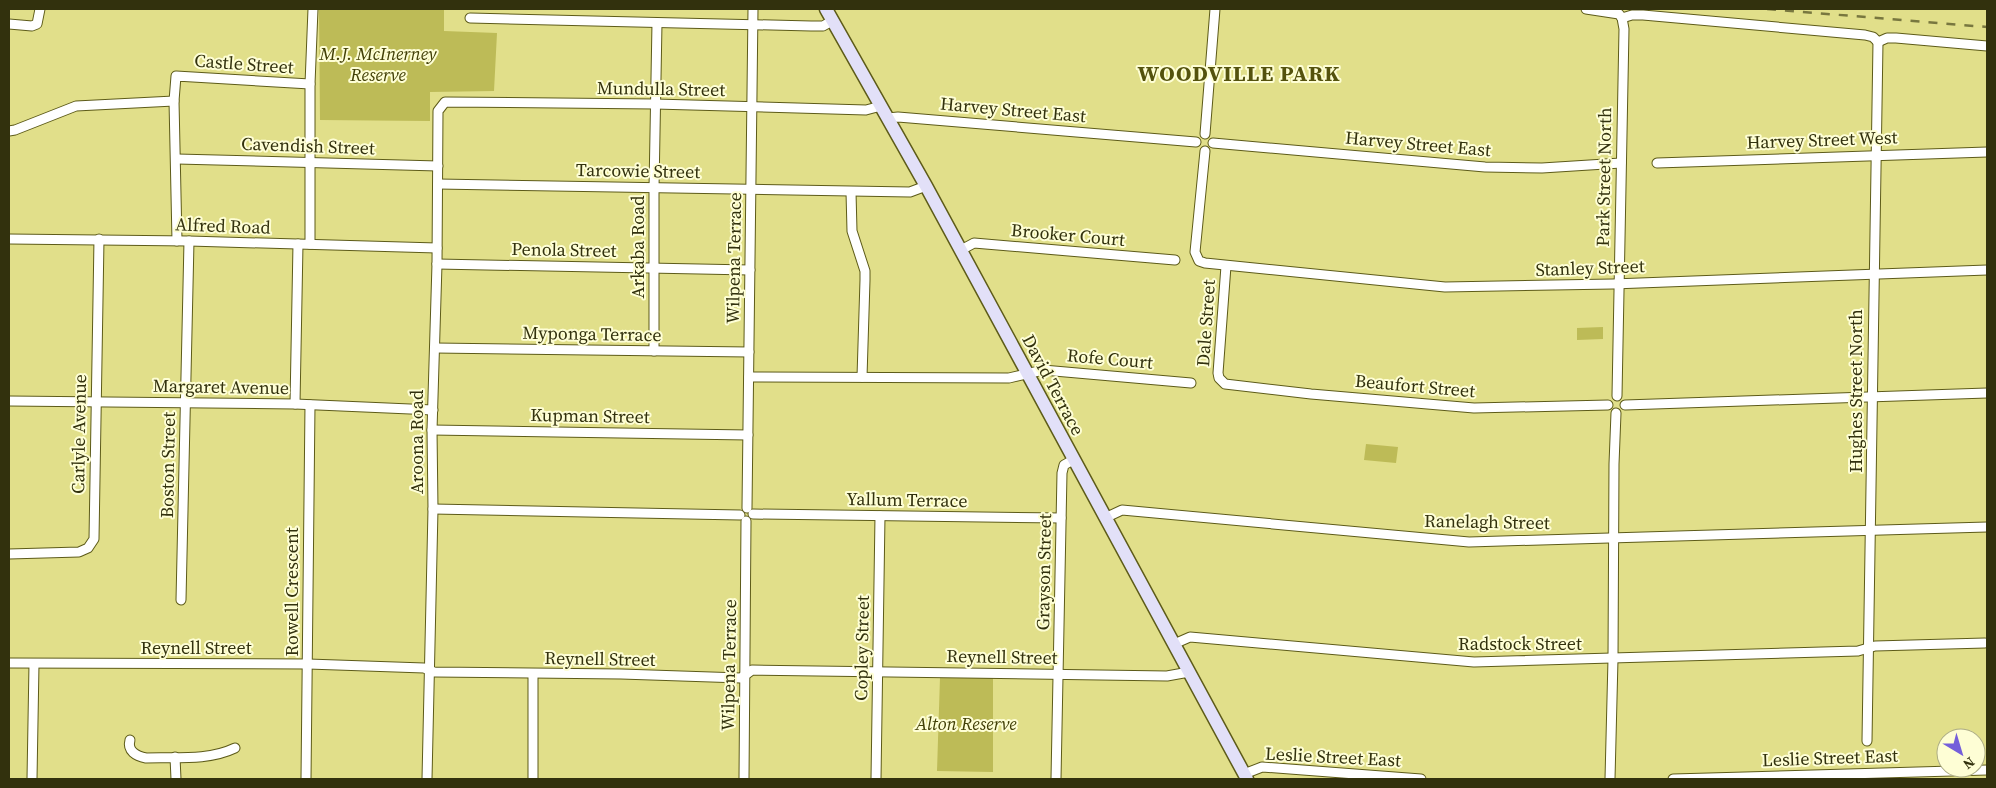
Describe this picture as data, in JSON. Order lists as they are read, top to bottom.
{
  "streets": {
    "main road": ["David Terrace"],
    "street": [
      "Castle Street",
      "Mundulla Street",
      "Harvey Street East",
      "Harvey Street West",
      "Cavendish Street",
      "Tarcowie Street",
      "Park Street North",
      "Alfred Road",
      "Brooker Court",
      "Arkaba Road",
      "Penola Street",
      "Wilpena Terrace",
      "Stanley Street",
      "Dale Street",
      "Myponga Terrace",
      "Rofe Court",
      "Beaufort Street",
      "Margaret Avenue",
      "Hughes Street North",
      "Kupman Street",
      "Carlyle Avenue",
      "Aroona Road",
      "Boston Street",
      "Yallum Terrace",
      "Ranelagh Street",
      "Grayson Street",
      "Rowell Crescent",
      "Radstock Street",
      "Reynell Street",
      "Copley Street",
      "Leslie Street East"
    ]
  },
  "crossings": [
    ["Mundulla Street", "Arkaba Road"],
    ["Mundulla Street", "Wilpena Terrace"],
    ["Mundulla Street", "David Terrace"],
    ["Mundulla Street", "Aroona Road"],
    ["Harvey Street East", "Park Street North"],
    ["Harvey Street East", "Dale Street"],
    ["Harvey Street East", "David Terrace"],
    ["Harvey Street West", "Hughes Street North"],
    ["Cavendish Street", "Aroona Road"],
    ["Tarcowie Street", "Arkaba Road"],
    ["Tarcowie Street", "Wilpena Terrace"],
    ["Tarcowie Street", "David Terrace"],
    ["Tarcowie Street", "Aroona Road"],
    ["Park Street North", "Stanley Street"],
    ["Park Street North", "Beaufort Street"],
    ["Alfred Road", "Carlyle Avenue"],
    ["Alfred Road", "Aroona Road"],
    ["Alfred Road", "Boston Street"],
    ["Brooker Court", "David Terrace"],
    ["Arkaba Road", "Penola Street"],
    ["Arkaba Road", "Myponga Terrace"],
    ["Penola Street", "Wilpena Terrace"],
    ["Penola Street", "Aroona Road"],
    ["Wilpena Terrace", "Myponga Terrace"],
    ["Wilpena Terrace", "Kupman Street"],
    ["Wilpena Terrace", "Yallum Terrace"],
    ["Wilpena Terrace", "Reynell Street"],
    ["Stanley Street", "Dale Street"],
    ["Stanley Street", "Hughes Street North"],
    ["Dale Street", "Beaufort Street"],
    ["Myponga Terrace", "Aroona Road"],
    ["Rofe Court", "David Terrace"],
    ["David Terrace", "Ranelagh Street"],
    ["David Terrace", "Grayson Street"],
    ["David Terrace", "Radstock Street"],
    ["David Terrace", "Reynell Street"],
    ["David Terrace", "Leslie Street East"],
    ["Margaret Avenue", "Carlyle Avenue"],
    ["Margaret Avenue", "Aroona Road"],
    ["Margaret Avenue", "Boston Street"],
    ["Margaret Avenue", "Rowell Crescent"],
    ["Hughes Street North", "Ranelagh Street"],
    ["Hughes Street North", "Radstock Street"],
    ["Kupman Street", "Aroona Road"],
    ["Aroona Road", "Reynell Street"],
    ["Yallum Terrace", "Grayson Street"],
    ["Yallum Terrace", "Copley Street"],
    ["Grayson Street", "Reynell Street"],
    ["Rowell Crescent", "Reynell Street"],
    ["Reynell Street", "Copley Street"]
  ],
  "districts": ["WOODVILLE PARK"],
  "parks": ["M.J. McInerney Reserve", "Alton Reserve"],
  "north": "bottom right"
}
